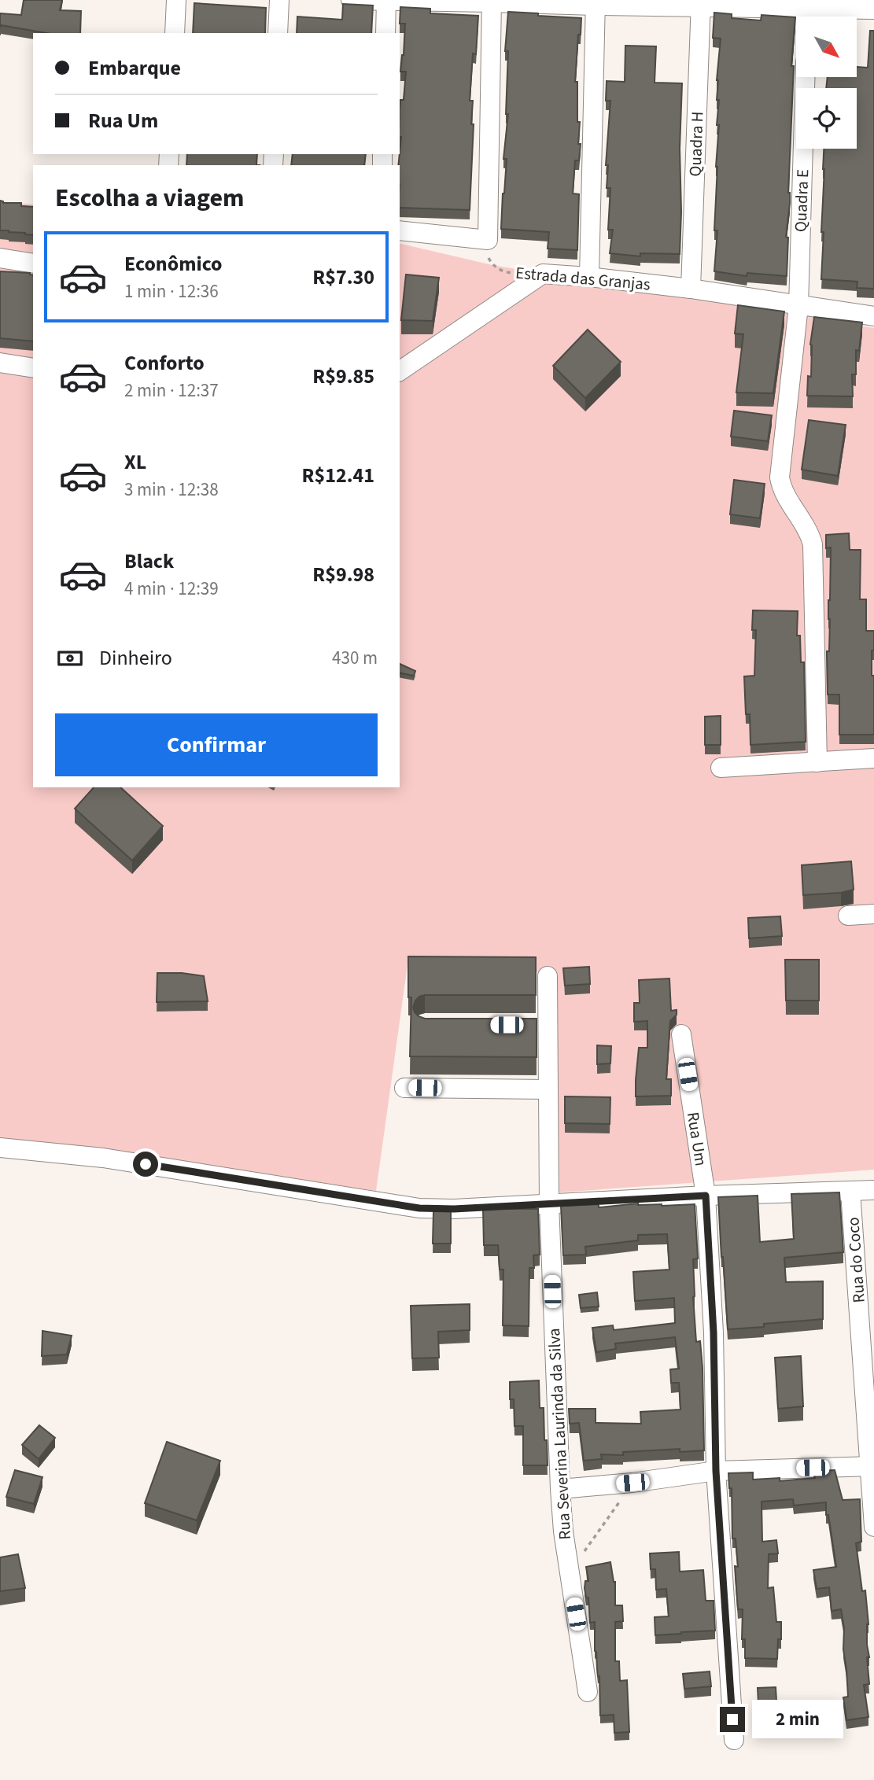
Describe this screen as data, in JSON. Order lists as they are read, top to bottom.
{
  "streets": {
    "street": [
      "Quadra H",
      "Quadra E",
      "Estrada das Granjas",
      "Rua Um",
      "Rua do Coco",
      "Rua Severina Laurinda da Silva"
    ]
  },
  "crossings": [
    ["Quadra H", "Estrada das Granjas"],
    ["Quadra E", "Estrada das Granjas"]
  ],
  "north": "bottom right",
  "page": {
    "banner": ["Embarque", "Rua Um"],
    "heading": "Escolha a viagem",
    "list": [
      {
        "name": "Econômico",
        "note": "1 min · 12:36",
        "value": "R$7.30"
      },
      {
        "name": "Conforto",
        "note": "2 min · 12:37",
        "value": "R$9.85"
      },
      {
        "name": "XL",
        "note": "3 min · 12:38",
        "value": "R$12.41"
      },
      {
        "name": "Black",
        "note": "4 min · 12:39",
        "value": "R$9.98"
      }
    ],
    "pay": ["Dinheiro", "430 m"],
    "buttons": "Confirmar",
    "bubble": "2 min"
  }
}
